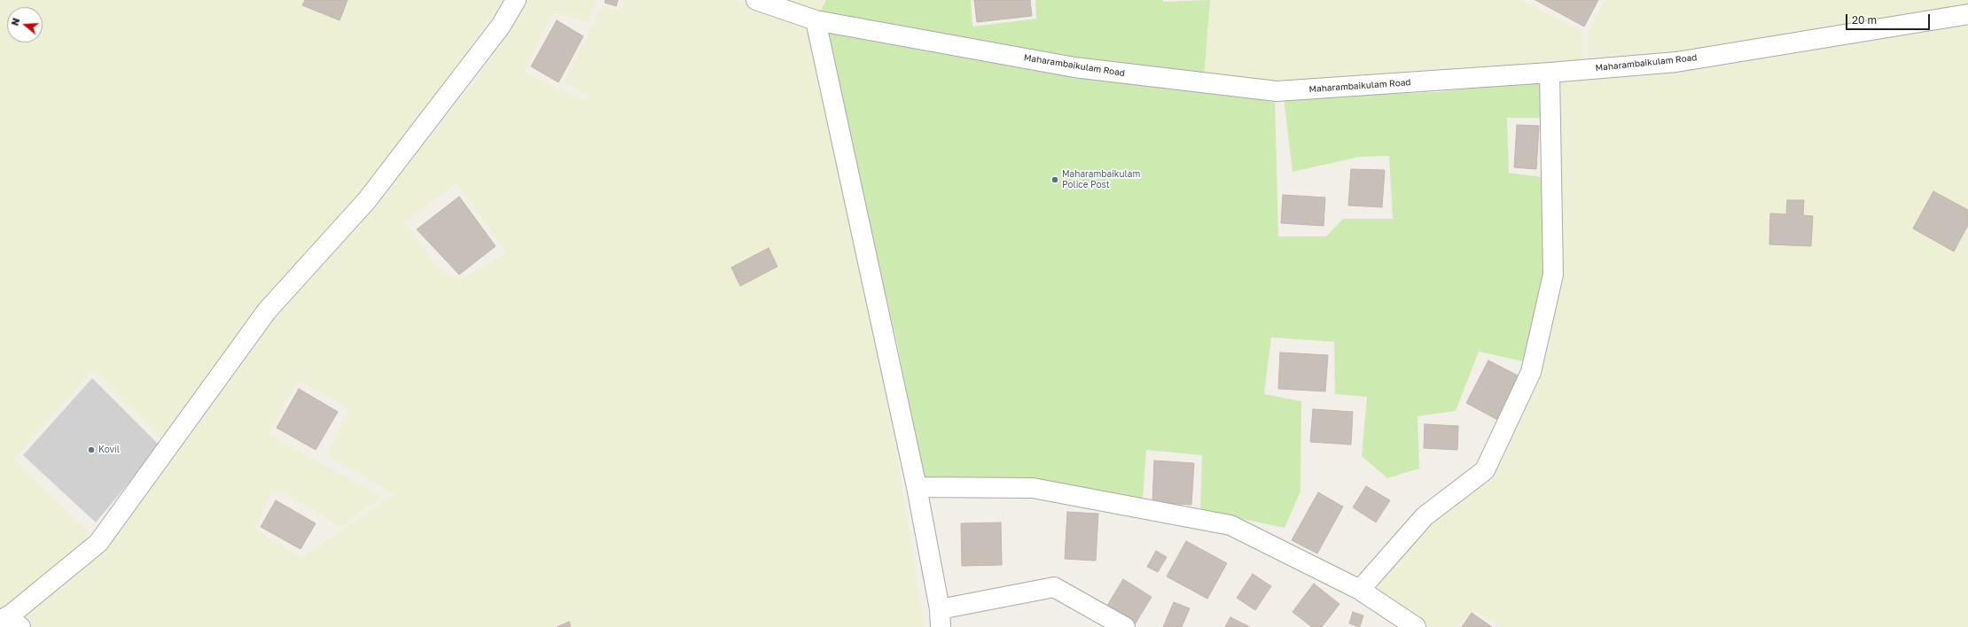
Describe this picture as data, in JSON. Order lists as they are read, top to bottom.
{
  "streets": {
    "street": ["Maharambaikulam Road"]
  },
  "places": ["Maharambaikulam Police Post", "Kovil"],
  "scale_bar": "20 m",
  "north": "left"
}
